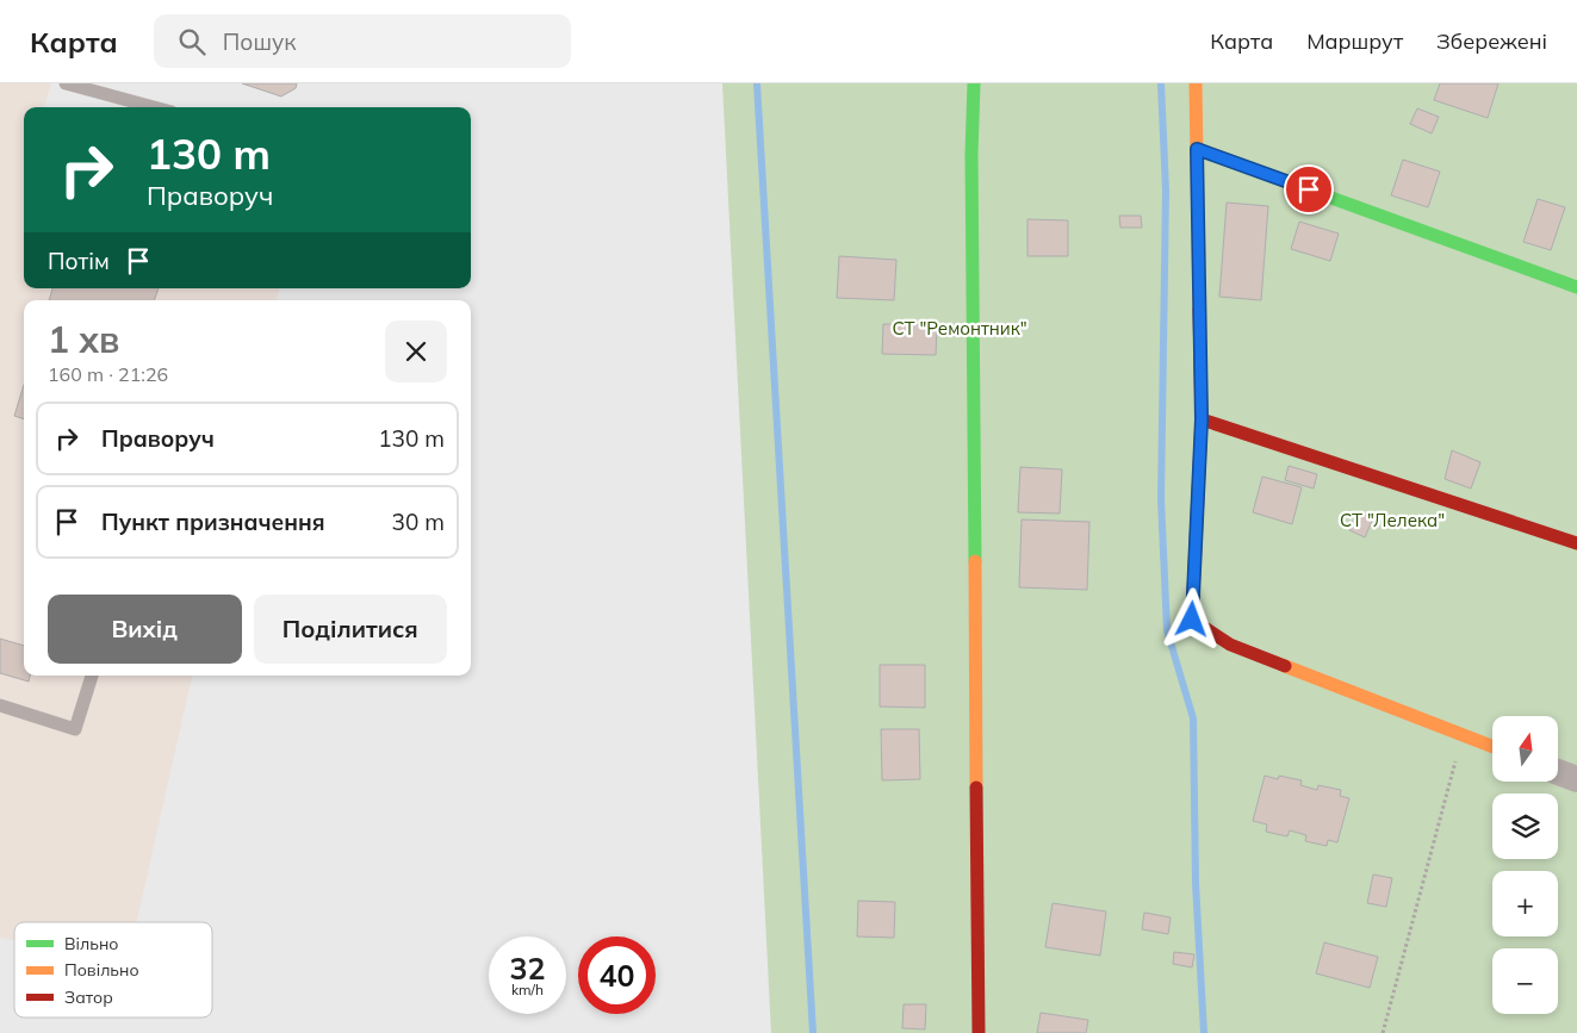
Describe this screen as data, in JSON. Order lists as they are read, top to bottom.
{
  "parks": ["СТ \"Ремонтник\"", "СТ \"Лелека\""],
  "legend": ["Вільно", "Повільно", "Затор"],
  "north": "top",
  "page": {
    "header": "Карта",
    "search": "Пошук",
    "nav": ["Карта", "Маршрут", "Збережені"],
    "turn": ["130 m", "Праворуч"],
    "then": "Потім",
    "heading": ["1 хв", "160 m · 21:26"],
    "list": [
      {
        "name": "Праворуч",
        "value": "130 m"
      },
      {
        "name": "Пункт призначення",
        "value": "30 m"
      }
    ],
    "buttons": ["Вихід", "Поділитися"],
    "map_buttons": ["+", "−"],
    "speed": "32 km/h",
    "limit": "40"
  }
}
